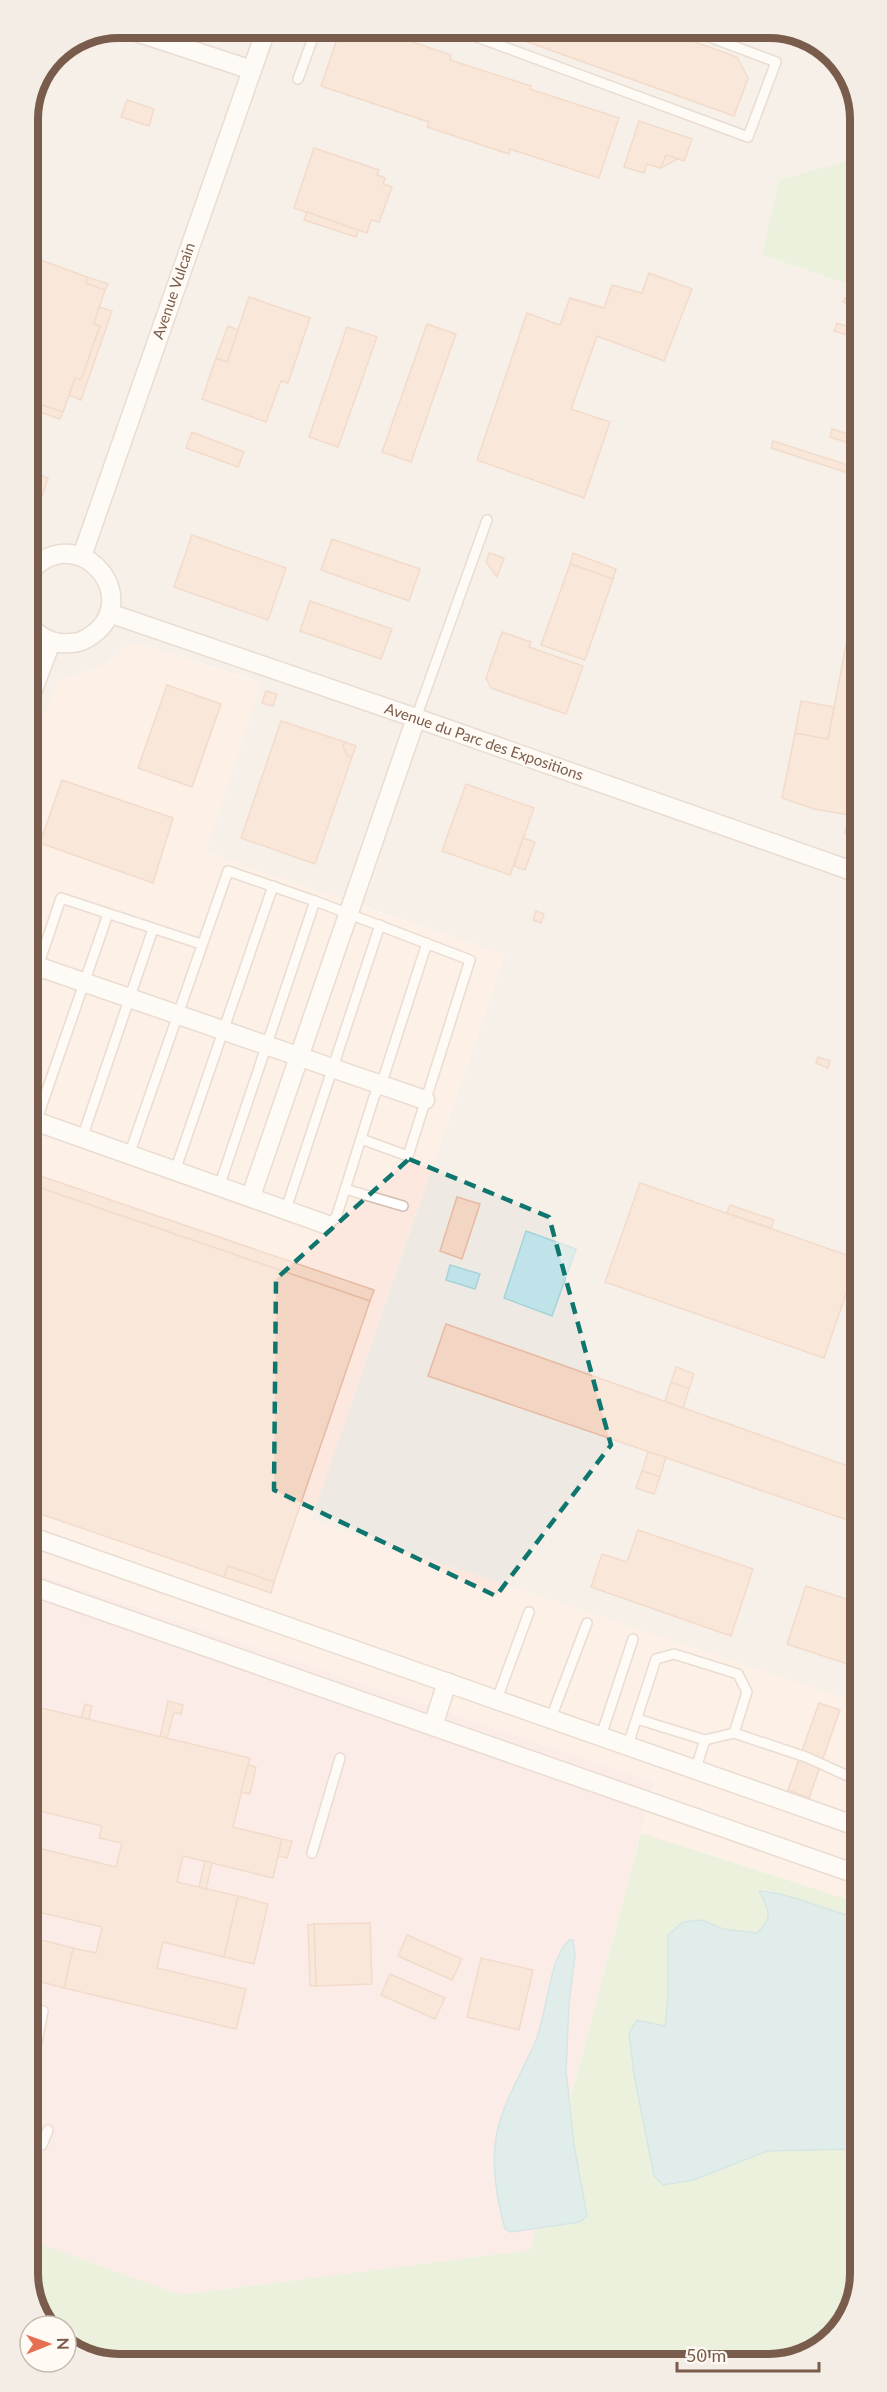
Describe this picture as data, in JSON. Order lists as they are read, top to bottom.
{
  "streets": {
    "street": ["Avenue Vulcain", "Avenue du Parc des Expositions"]
  },
  "scale_bar": "50 m",
  "north": "right"
}
